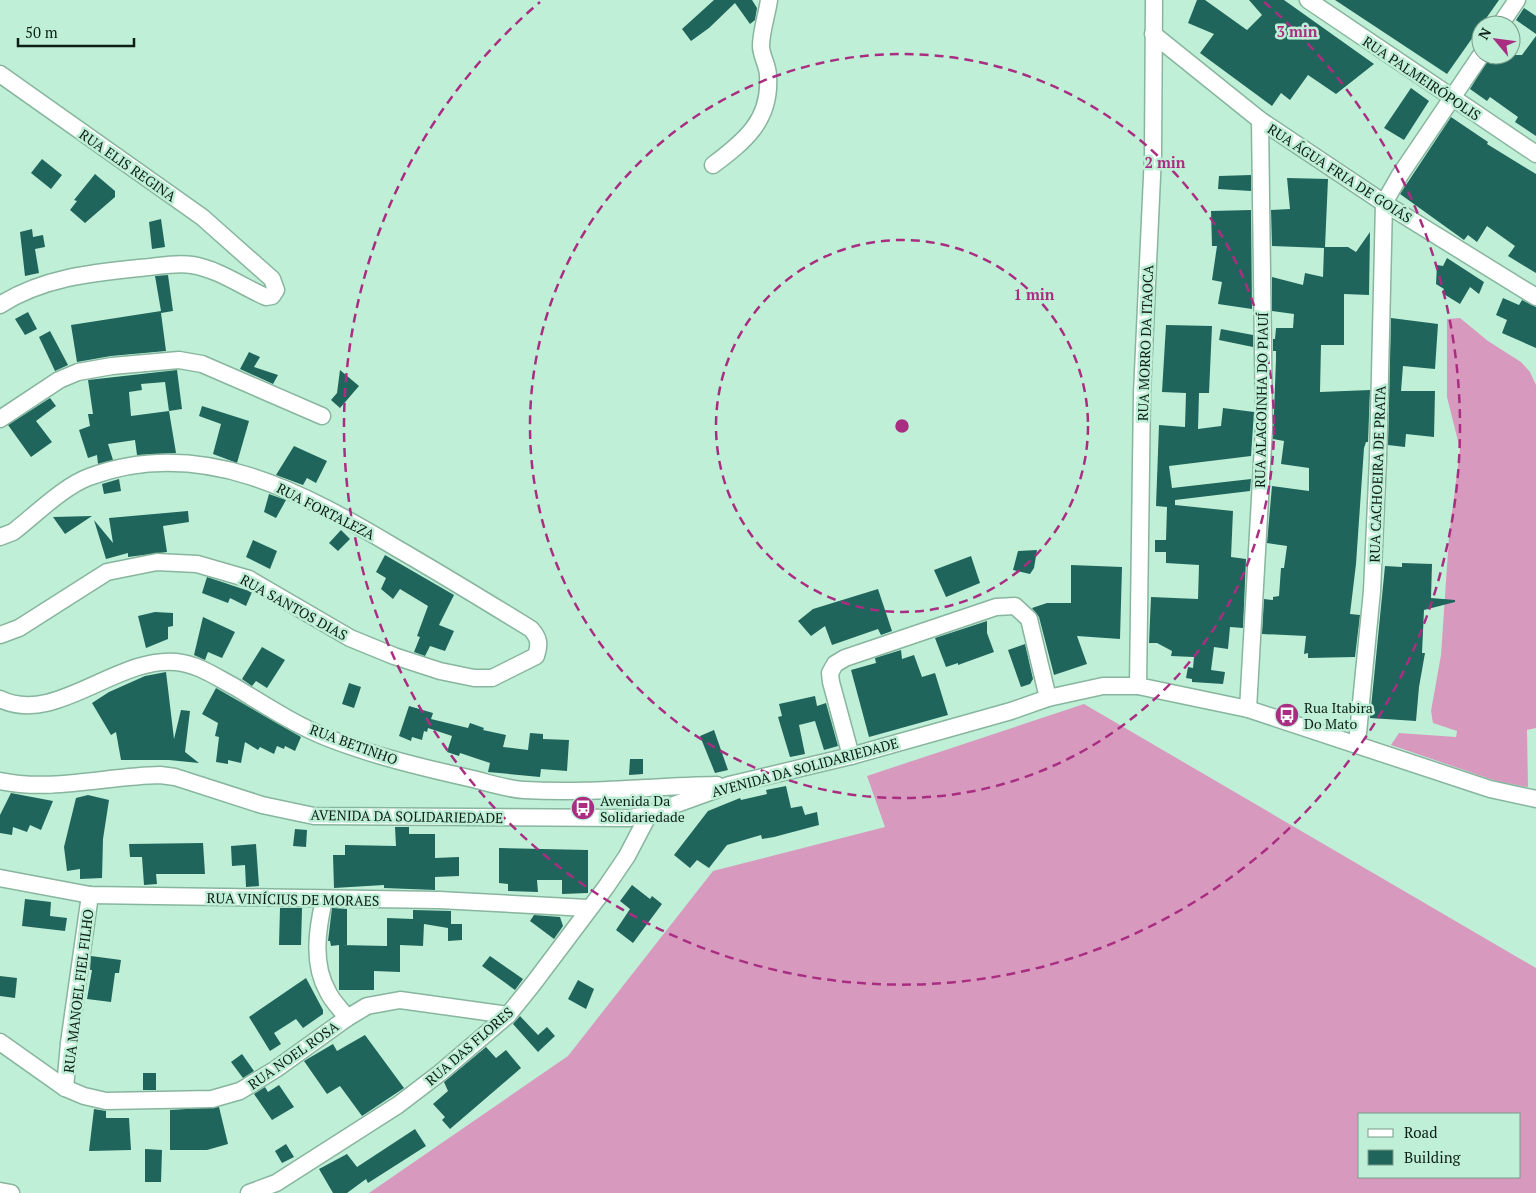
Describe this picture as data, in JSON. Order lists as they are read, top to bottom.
{
  "streets": {
    "street": [
      "RUA PALMEIRÓPOLIS",
      "RUA ELIS REGINA",
      "RUA ÁGUA FRIA DE GOIÁS",
      "RUA MORRO DA ITAOCA",
      "RUA ALAGOINHA DO PIAUÍ",
      "RUA CACHOEIRA DE PRATA",
      "RUA FORTALEZA",
      "RUA SANTOS DIAS",
      "RUA BETINHO",
      "AVENIDA DA SOLIDARIEDADE",
      "RUA VINÍCIUS DE MORAES",
      "RUA MANOEL FIEL FILHO",
      "RUA DAS FLORES",
      "RUA NOEL ROSA"
    ]
  },
  "crossings": [
    ["RUA ÁGUA FRIA DE GOIÁS", "RUA MORRO DA ITAOCA"],
    ["RUA ÁGUA FRIA DE GOIÁS", "RUA ALAGOINHA DO PIAUÍ"],
    ["RUA ÁGUA FRIA DE GOIÁS", "RUA CACHOEIRA DE PRATA"],
    ["RUA MORRO DA ITAOCA", "AVENIDA DA SOLIDARIEDADE"],
    ["RUA ALAGOINHA DO PIAUÍ", "AVENIDA DA SOLIDARIEDADE"],
    ["RUA CACHOEIRA DE PRATA", "AVENIDA DA SOLIDARIEDADE"],
    ["RUA FORTALEZA", "RUA SANTOS DIAS"],
    ["RUA BETINHO", "AVENIDA DA SOLIDARIEDADE"],
    ["AVENIDA DA SOLIDARIEDADE", "RUA DAS FLORES"],
    ["RUA VINÍCIUS DE MORAES", "RUA MANOEL FIEL FILHO"],
    ["RUA VINÍCIUS DE MORAES", "RUA DAS FLORES"],
    ["RUA MANOEL FIEL FILHO", "RUA NOEL ROSA"],
    ["RUA DAS FLORES", "RUA NOEL ROSA"]
  ],
  "places": {
    "bus stop": ["Rua Itabira Do Mato", "Avenida Da Solidariedade"]
  },
  "legend": ["Road", "Building"],
  "scale_bar": "50 m",
  "north": "top left",
  "rings": ["3 min", "2 min", "1 min"]
}
